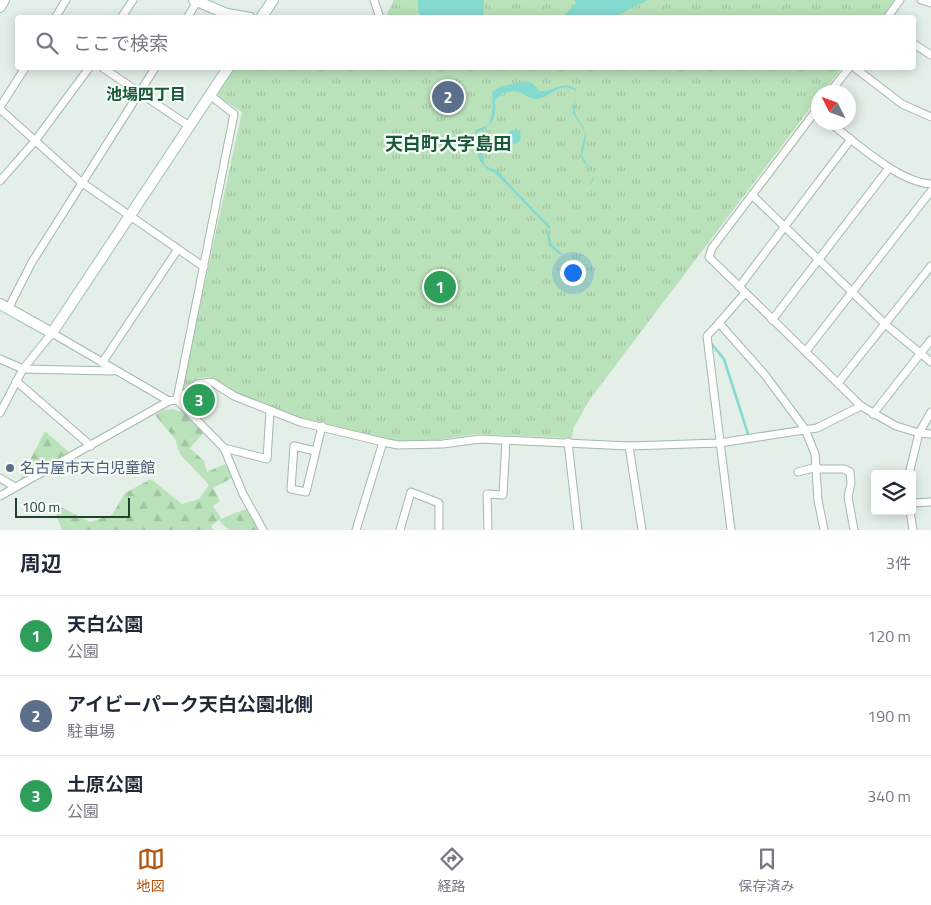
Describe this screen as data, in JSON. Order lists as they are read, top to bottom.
{
  "districts": ["池場四丁目", "天白町大字島田"],
  "places": ["名古屋市天白児童館"],
  "scale_bar": "100 m",
  "north": "top left",
  "page": {
    "search": "ここで検索",
    "pins": ["2", "1", "3"],
    "scale": "100 m",
    "heading": ["周辺", "3件"],
    "list": [
      {
        "mark": "1",
        "name": "天白公園",
        "note": "公園",
        "value": "120 m"
      },
      {
        "mark": "2",
        "name": "アイビーパーク天白公園北側",
        "note": "駐車場",
        "value": "190 m"
      },
      {
        "mark": "3",
        "name": "土原公園",
        "note": "公園",
        "value": "340 m"
      }
    ],
    "nav": ["地図", "経路", "保存済み"]
  }
}
